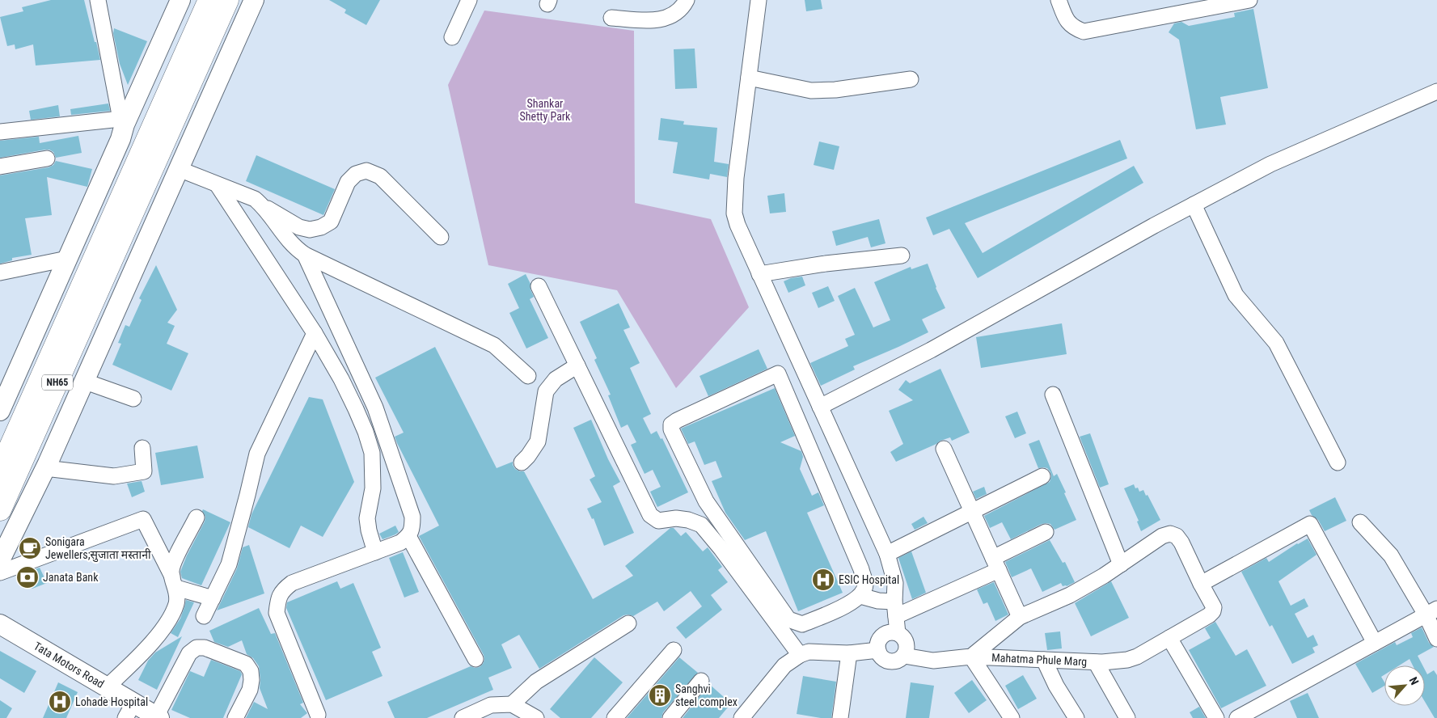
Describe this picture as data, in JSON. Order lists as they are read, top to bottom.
{
  "streets": {
    "highway": ["NH65"],
    "main road": ["Tata Motors Road"],
    "street": ["Mahatma Phule Marg"]
  },
  "parks": ["Shankar Shetty Park"],
  "places": {
    "cafe": ["Sonigara Jewellers;सुजाता मस्तानी"],
    "bank": ["Janata Bank"],
    "hospital": ["ESIC Hospital", "Lohade Hospital"],
    "building": ["Sanghvi steel complex"]
  },
  "north": "top right"
}
